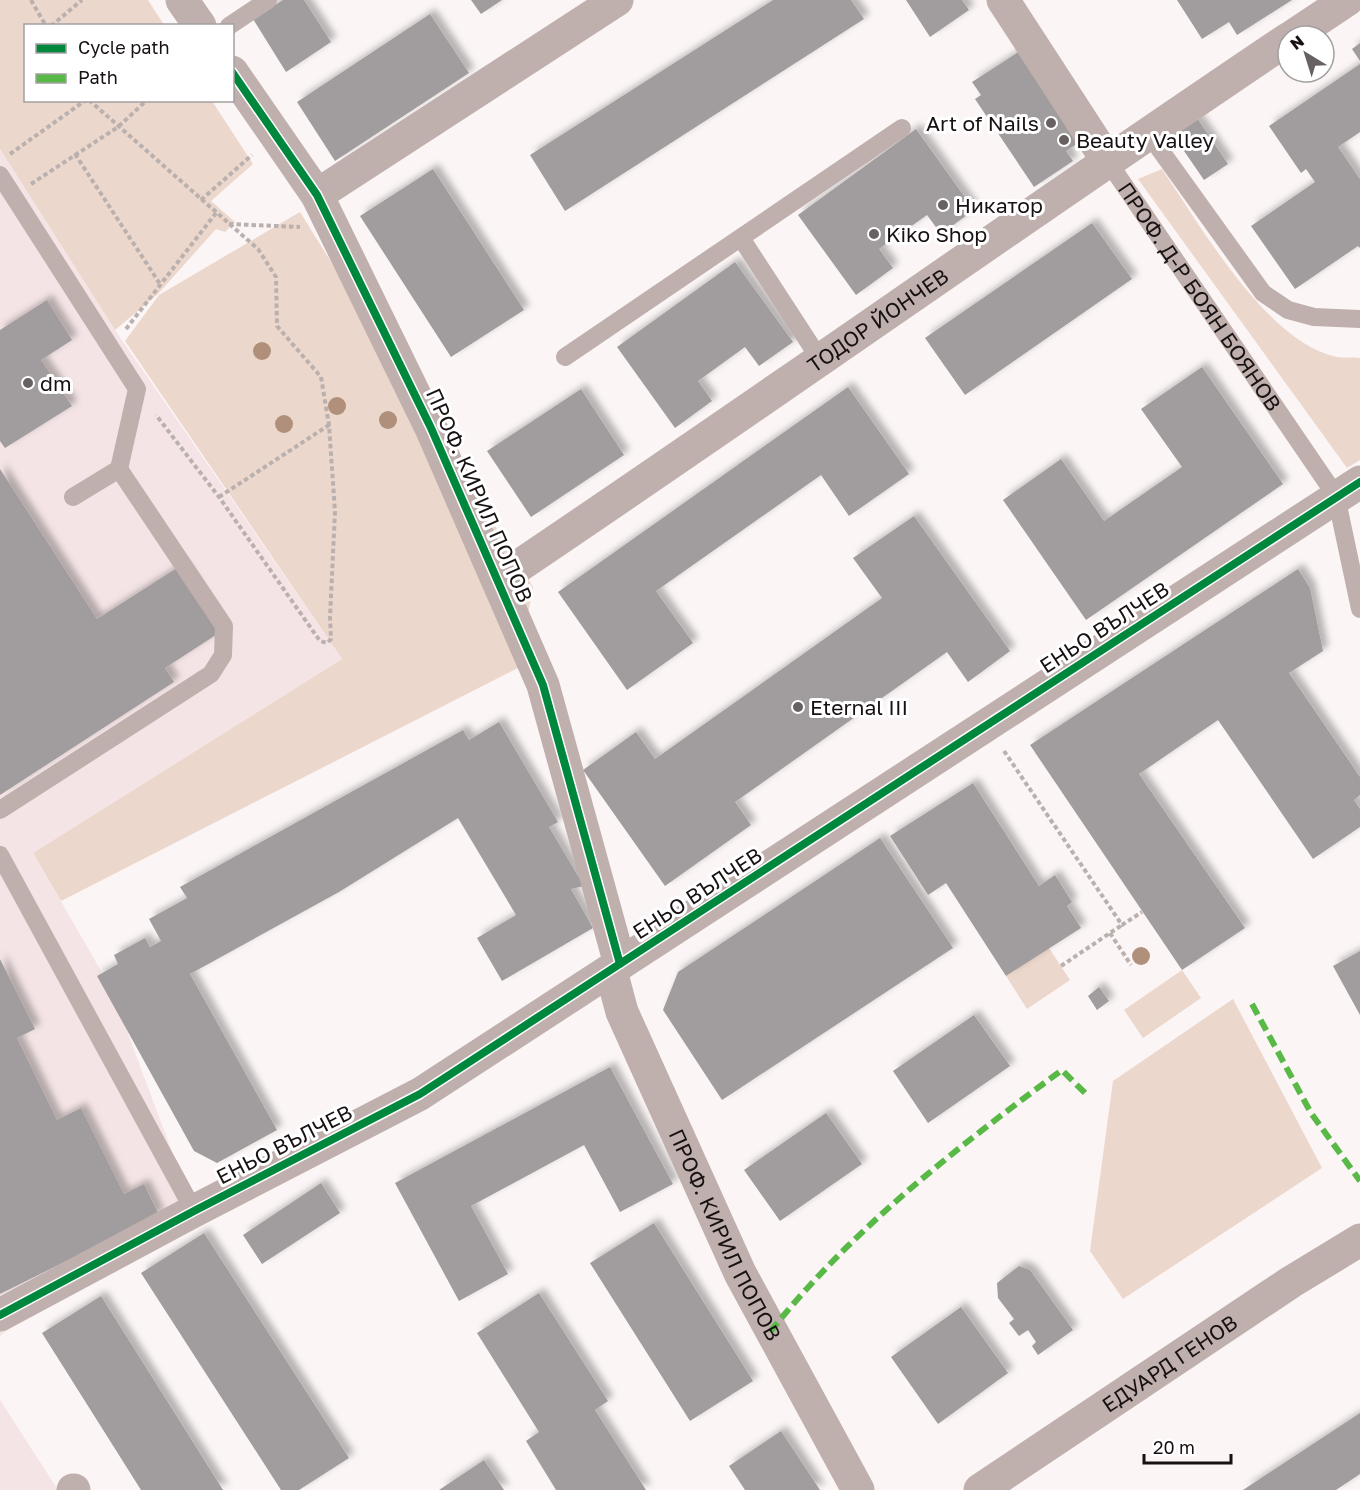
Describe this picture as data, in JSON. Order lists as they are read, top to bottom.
{
  "streets": {
    "street": [
      "ПРОФ. Д-Р БОЯН БОЯНОВ",
      "ТОДОР ЙОНЧЕВ",
      "ПРОФ. КИРИЛ ПОПОВ",
      "ЕНЬО ВЪЛЧЕВ",
      "ЕДУАРД ГЕНОВ"
    ]
  },
  "crossings": [
    ["ПРОФ. Д-Р БОЯН БОЯНОВ", "ТОДОР ЙОНЧЕВ"],
    ["ПРОФ. Д-Р БОЯН БОЯНОВ", "ЕНЬО ВЪЛЧЕВ"],
    ["ТОДОР ЙОНЧЕВ", "ПРОФ. КИРИЛ ПОПОВ"],
    ["ПРОФ. КИРИЛ ПОПОВ", "ЕНЬО ВЪЛЧЕВ"]
  ],
  "places": [
    "Art of Nails",
    "Beauty Valley",
    "Никатор",
    "Kiko Shop",
    "dm",
    "Eternal III"
  ],
  "legend": ["Cycle path", "Path"],
  "scale_bar": "20 m",
  "north": "top left"
}
